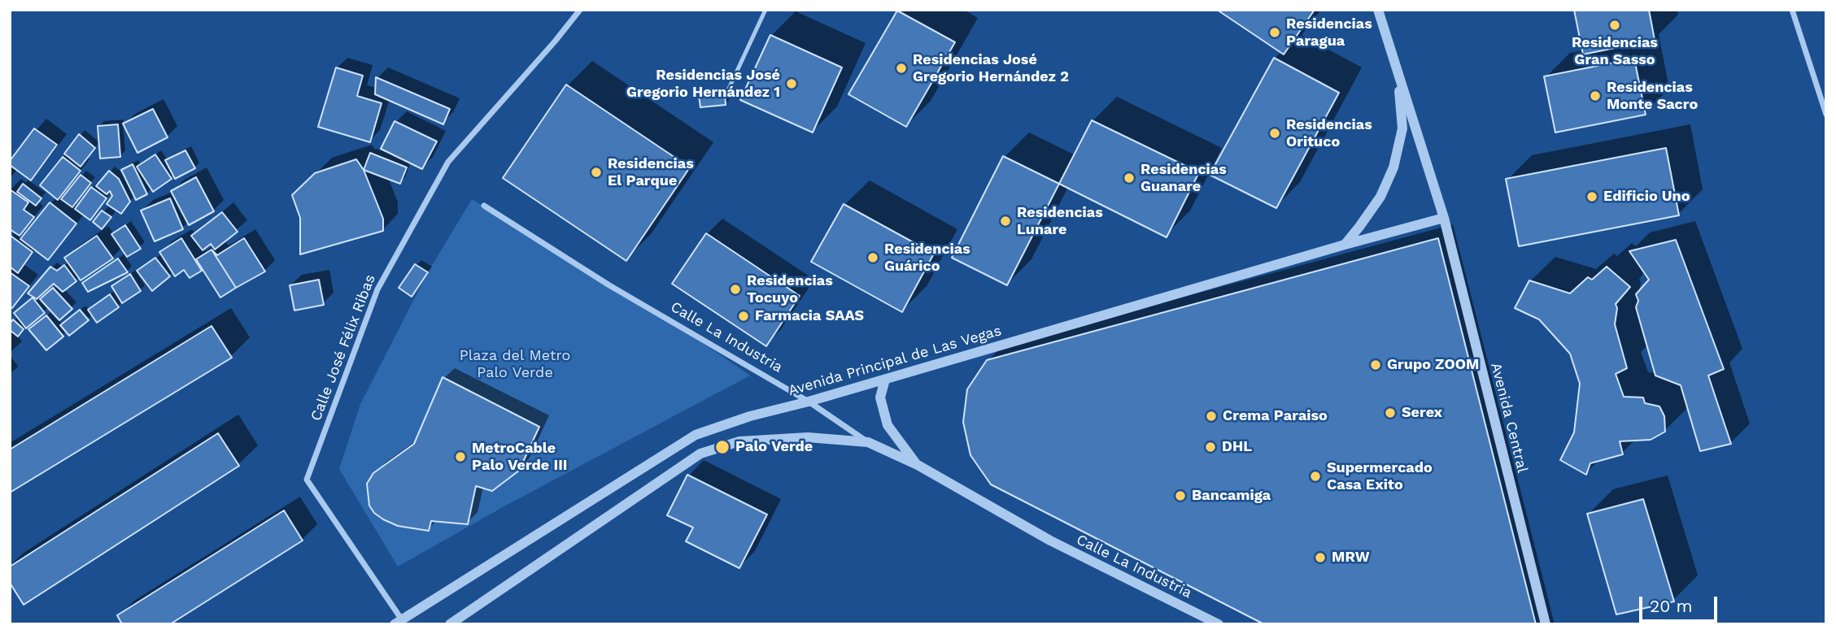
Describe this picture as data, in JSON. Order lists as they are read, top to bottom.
{
  "streets": {
    "street": [
      "Calle La Industria",
      "Calle José Félix Ribas",
      "Avenida Principal de Las Vegas",
      "Avenida Central"
    ]
  },
  "crossings": [
    ["Calle La Industria", "Avenida Principal de Las Vegas"],
    ["Calle José Félix Ribas", "Avenida Principal de Las Vegas"],
    ["Avenida Principal de Las Vegas", "Avenida Central"]
  ],
  "parks": ["Plaza del Metro Palo Verde"],
  "places": [
    "Residencias Gran Sasso",
    "Residencias Paragua",
    "Residencias José Gregorio Hernández 2",
    "Residencias José Gregorio Hernández 1",
    "Residencias Monte Sacro",
    "Residencias Orituco",
    "Residencias El Parque",
    "Residencias Guanare",
    "Edificio Uno",
    "Residencias Lunare",
    "Residencias Guárico",
    "Residencias Tocuyo",
    "Farmacia SAAS",
    "Grupo ZOOM",
    "Serex",
    "Crema Paraiso",
    "Palo Verde",
    "DHL",
    "MetroCable Palo Verde III",
    "Supermercado Casa Exito",
    "Bancamiga",
    "MRW"
  ],
  "scale_bar": "20 m"
}
